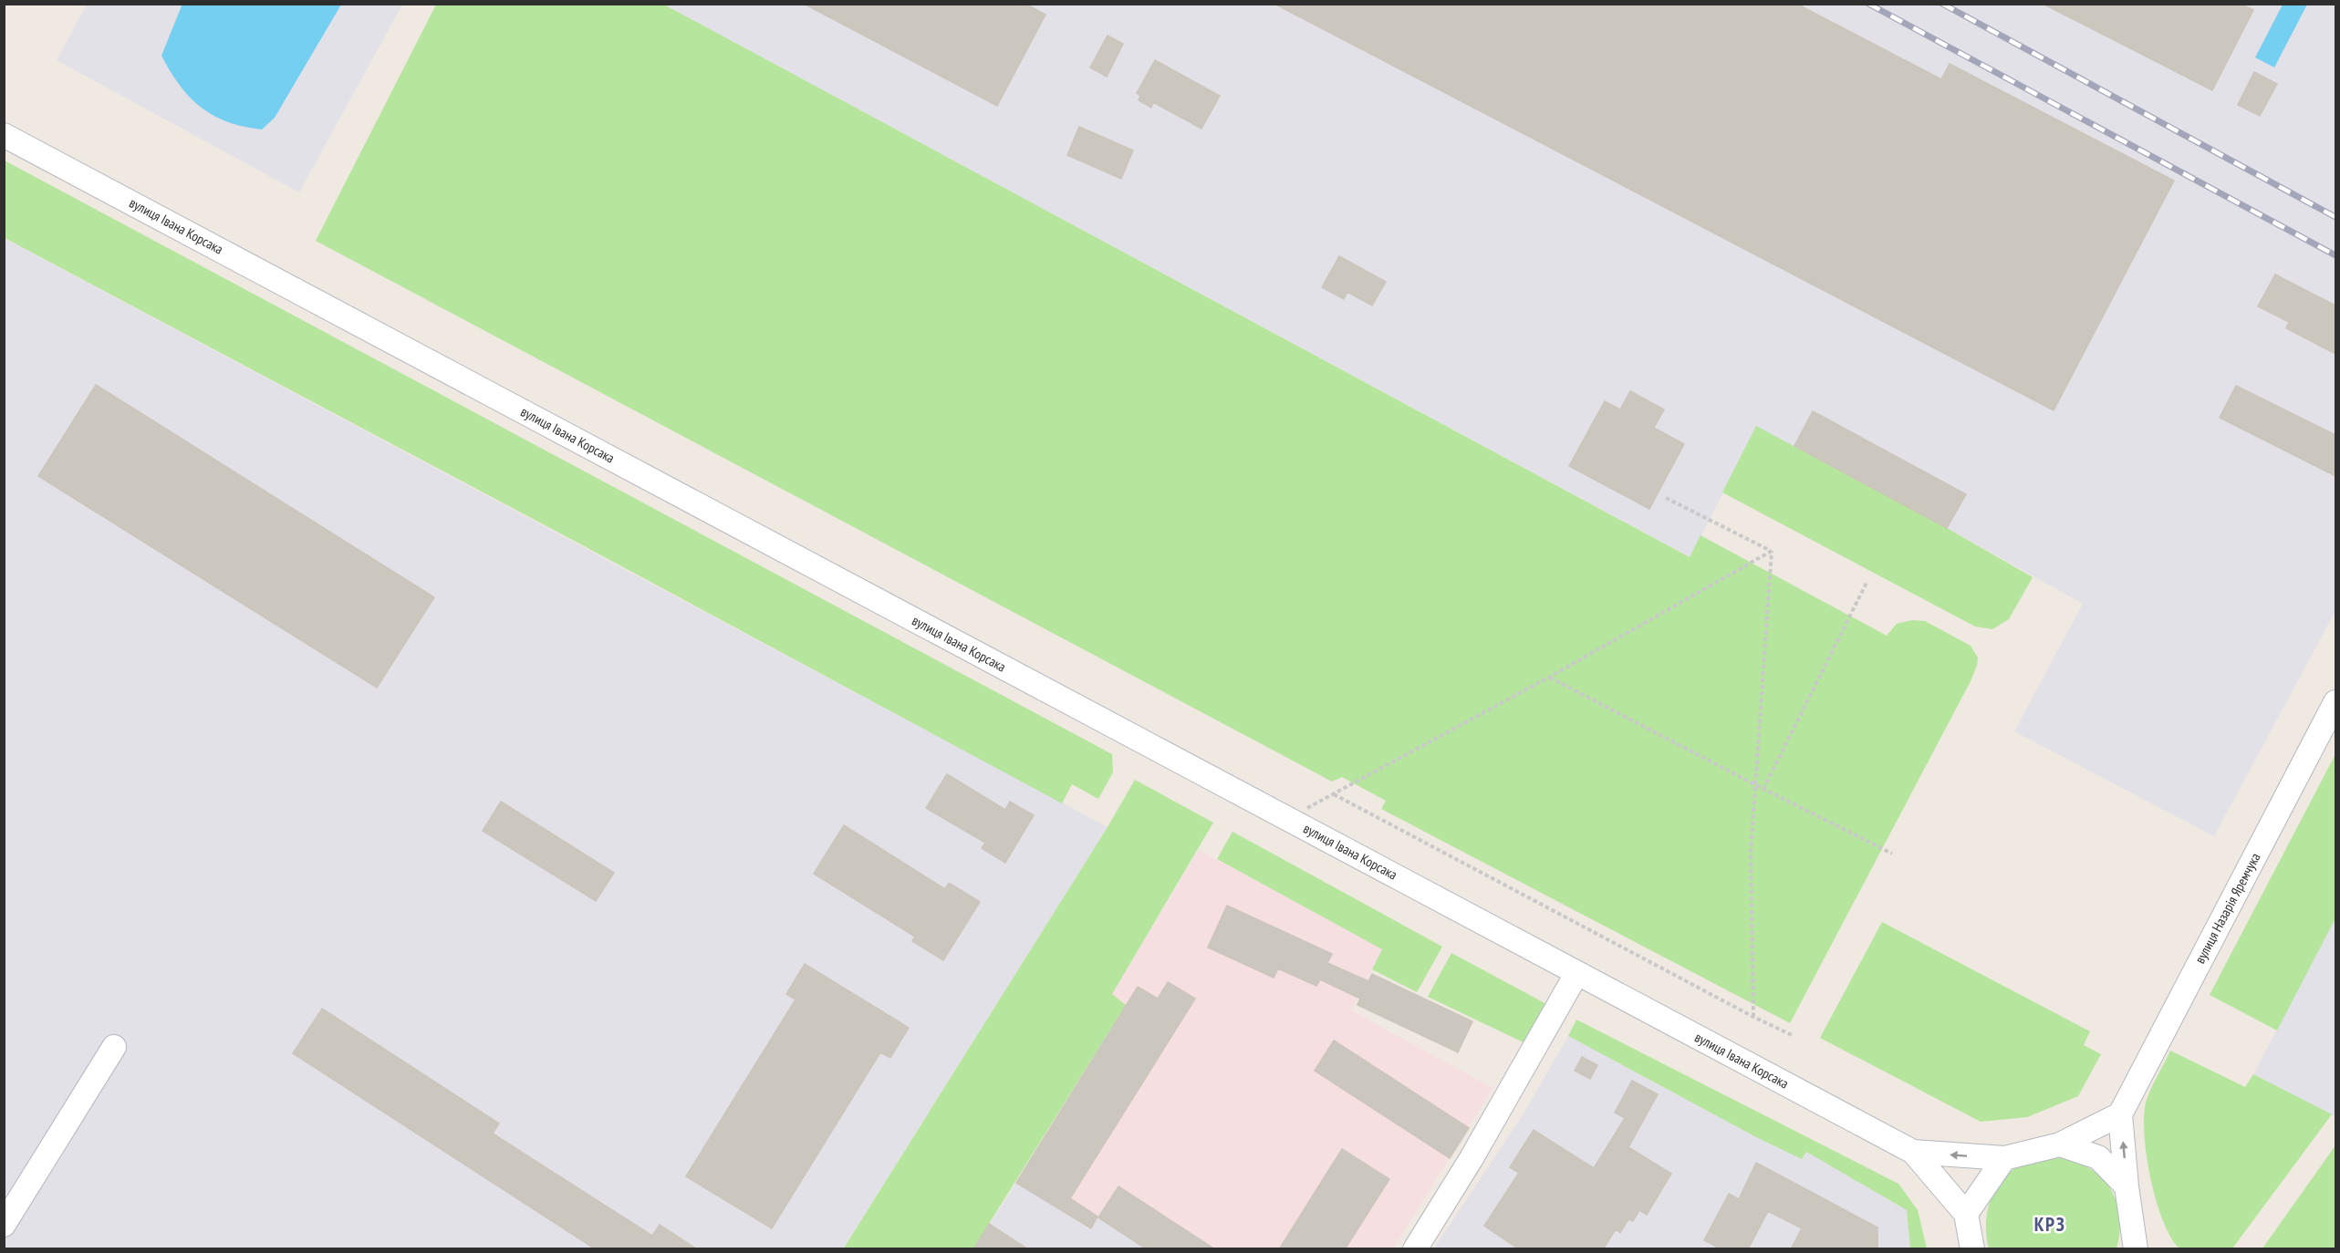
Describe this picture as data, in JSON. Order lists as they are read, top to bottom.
{
  "streets": {
    "street": ["вулиця Івана Корсака", "вулиця Назарія Яремчука"]
  },
  "districts": ["КРЗ"]
}
